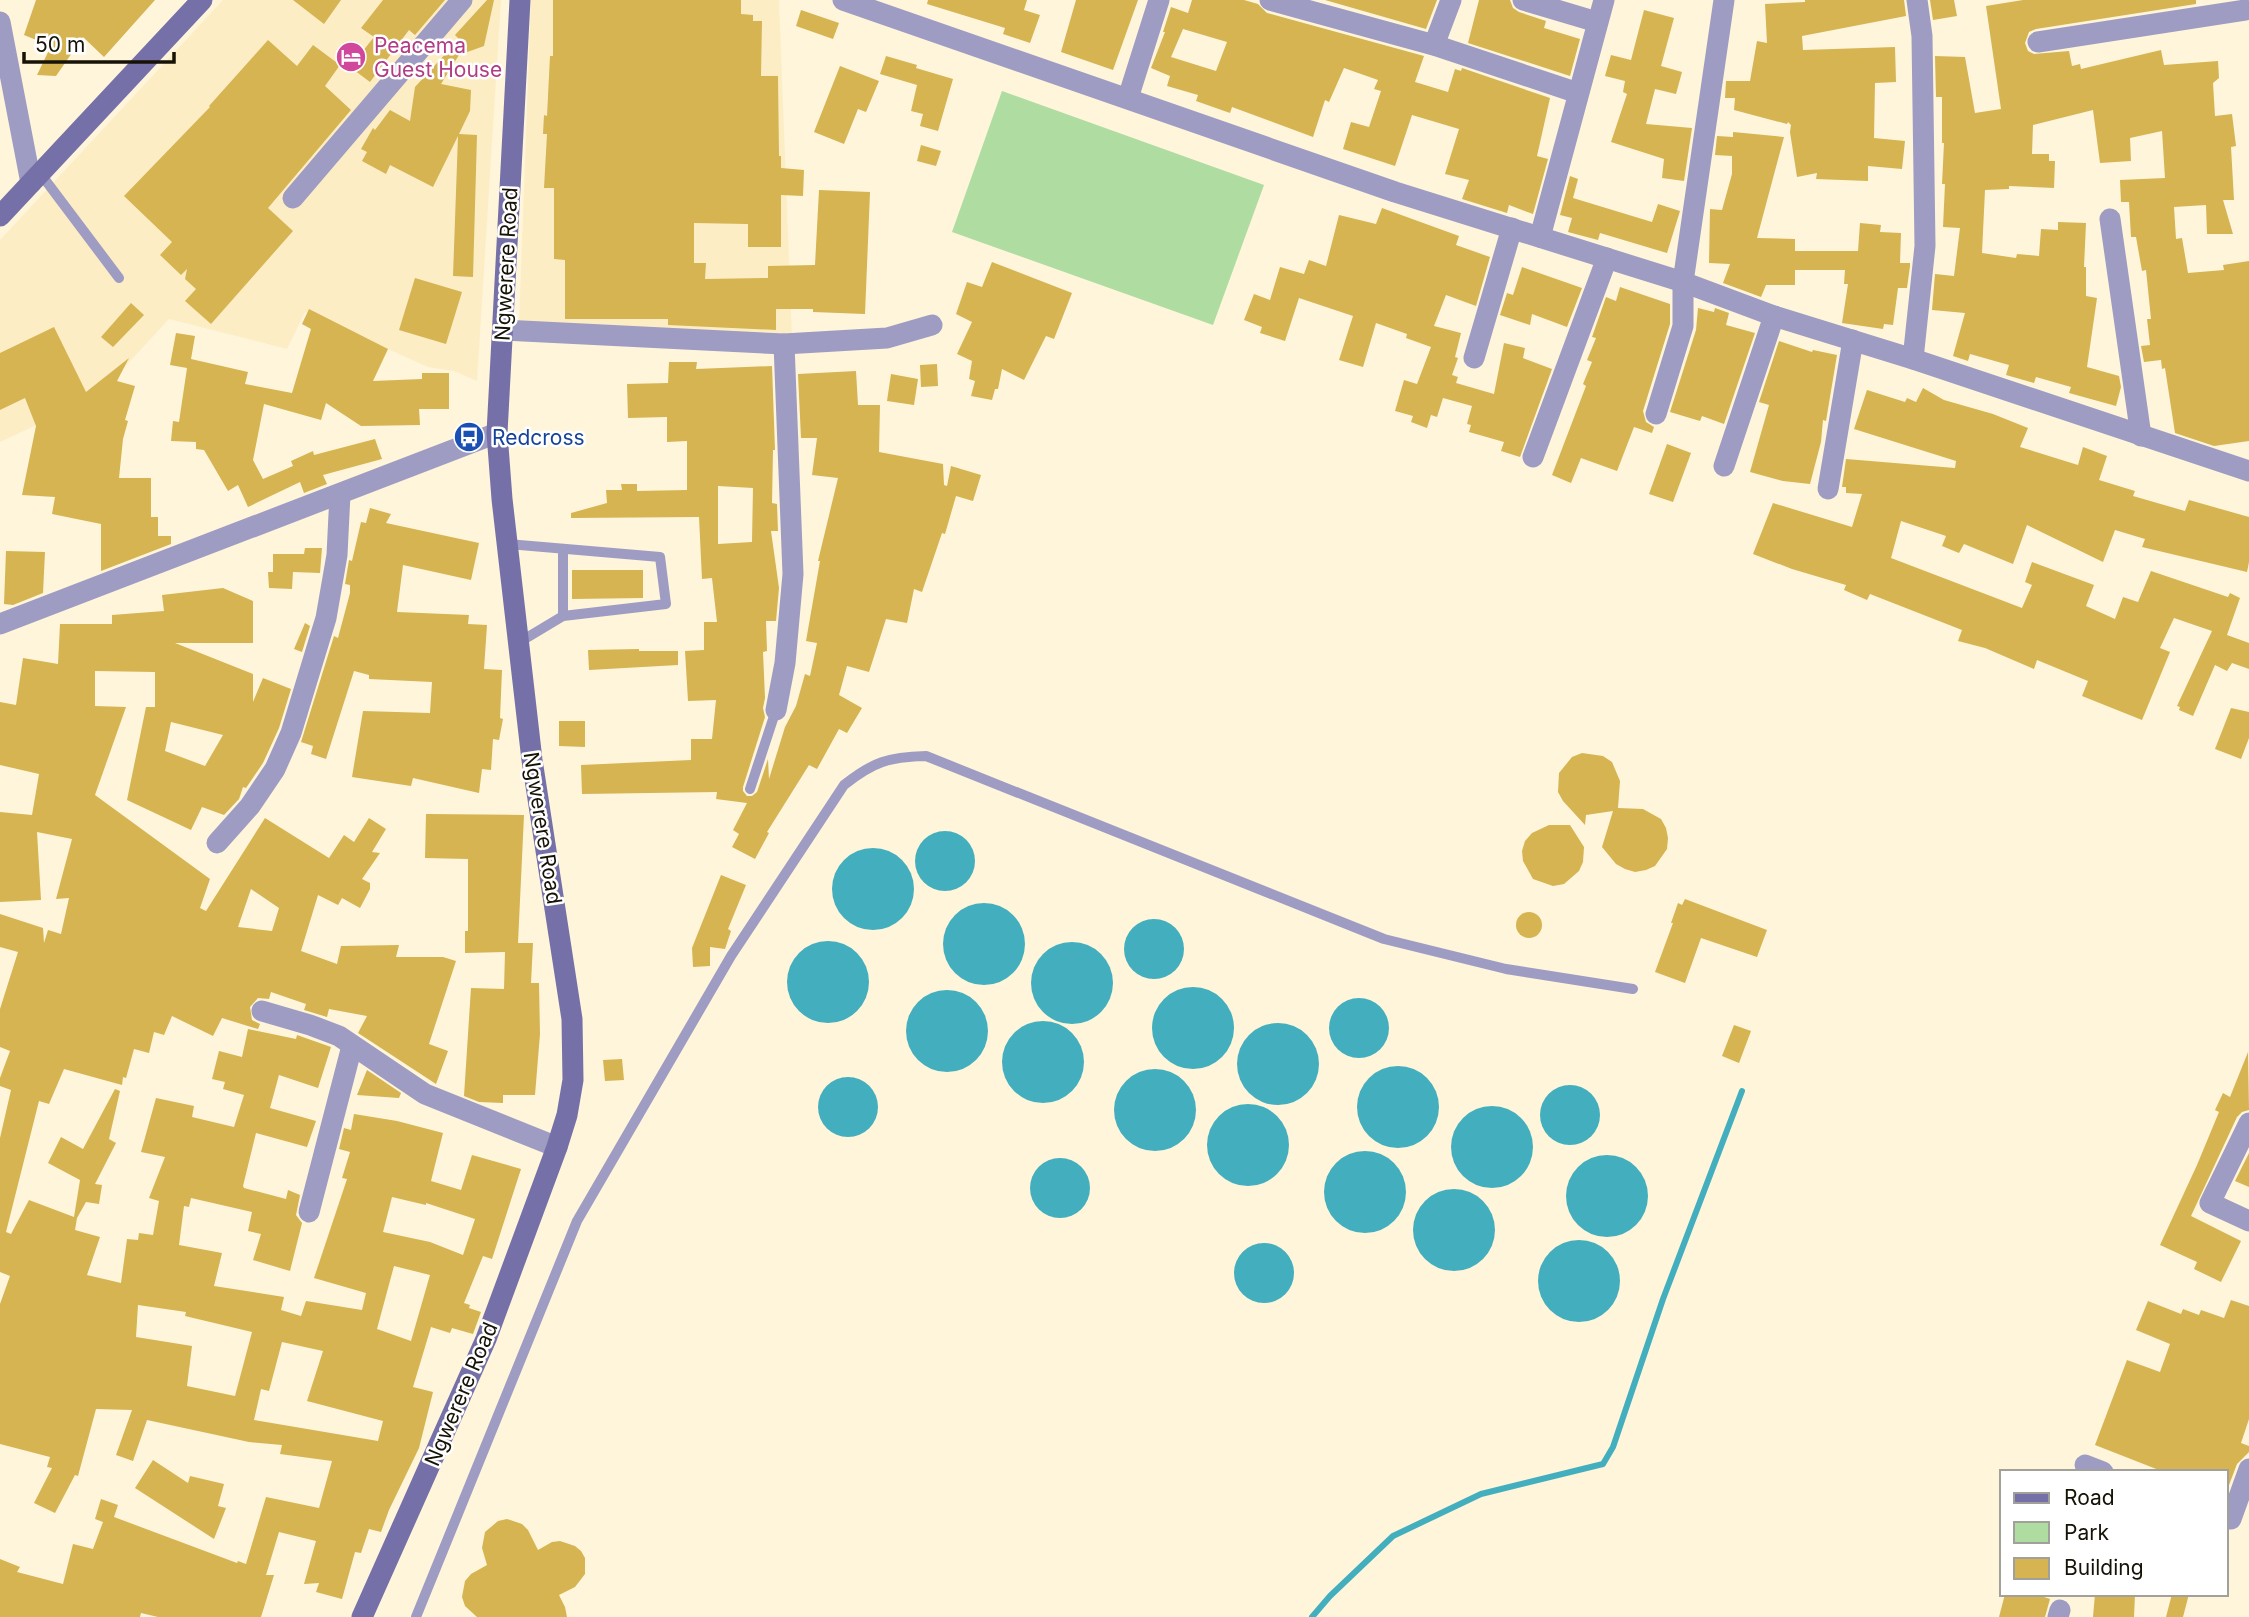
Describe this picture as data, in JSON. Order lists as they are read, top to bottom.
{
  "streets": {
    "street": ["Ngwerere Road"]
  },
  "places": {
    "hotel": ["Peacema Guest House"],
    "bus stop": ["Redcross"]
  },
  "legend": ["Road", "Park", "Building"],
  "scale_bar": "50 m"
}
